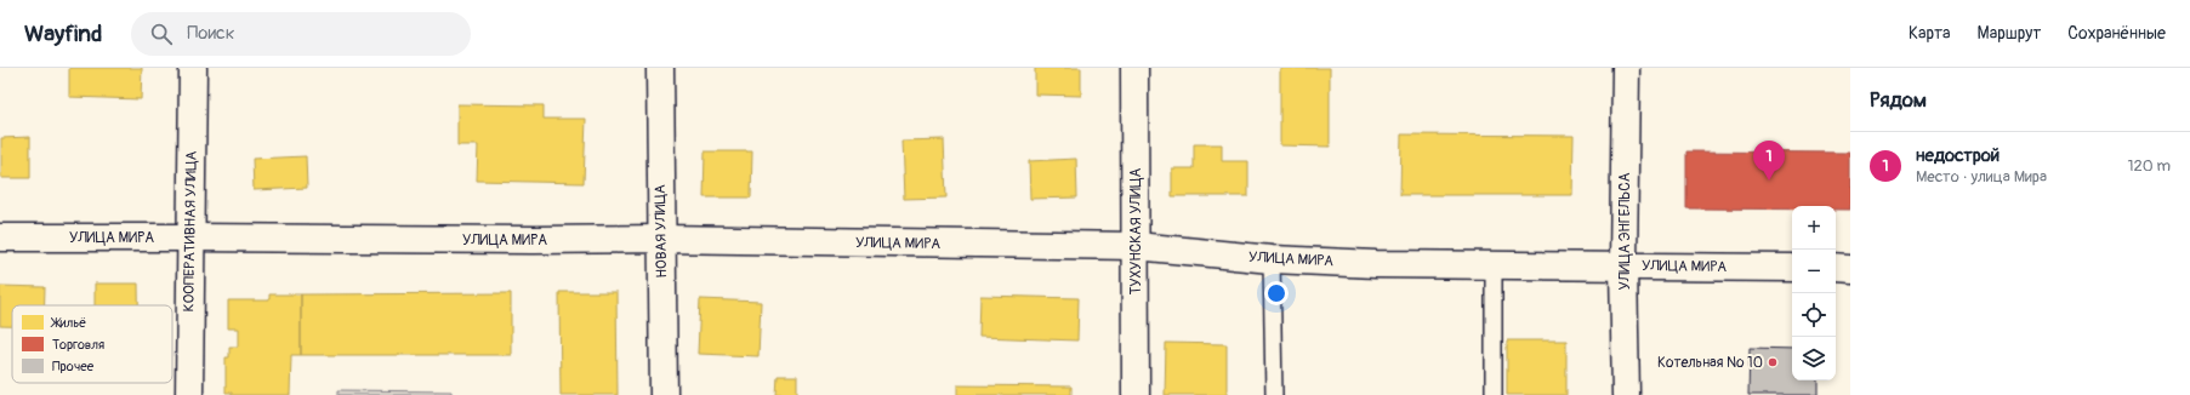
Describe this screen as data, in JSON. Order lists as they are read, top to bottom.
{
  "streets": {
    "main road": [
      "КООПЕРАТИВНАЯ УЛИЦА",
      "НОВАЯ УЛИЦА",
      "ТУХУНСКАЯ УЛИЦА",
      "УЛИЦА ЭНГЕЛЬСА",
      "УЛИЦА МИРА"
    ]
  },
  "crossings": [
    ["КООПЕРАТИВНАЯ УЛИЦА", "УЛИЦА МИРА"],
    ["НОВАЯ УЛИЦА", "УЛИЦА МИРА"],
    ["ТУХУНСКАЯ УЛИЦА", "УЛИЦА МИРА"],
    ["УЛИЦА ЭНГЕЛЬСА", "УЛИЦА МИРА"]
  ],
  "places": ["Котельная № 10"],
  "legend": ["Жильё", "Торговля", "Прочее"],
  "page": {
    "header": "Wayfind",
    "search": "Поиск",
    "nav": ["Карта", "Маршрут", "Сохранённые"],
    "heading": "Рядом",
    "list": [
      {
        "mark": "1",
        "name": "недострой",
        "note": "Место · улица Мира",
        "value": "120 m"
      }
    ],
    "pins": "1",
    "map_buttons": ["+", "−"]
  }
}
